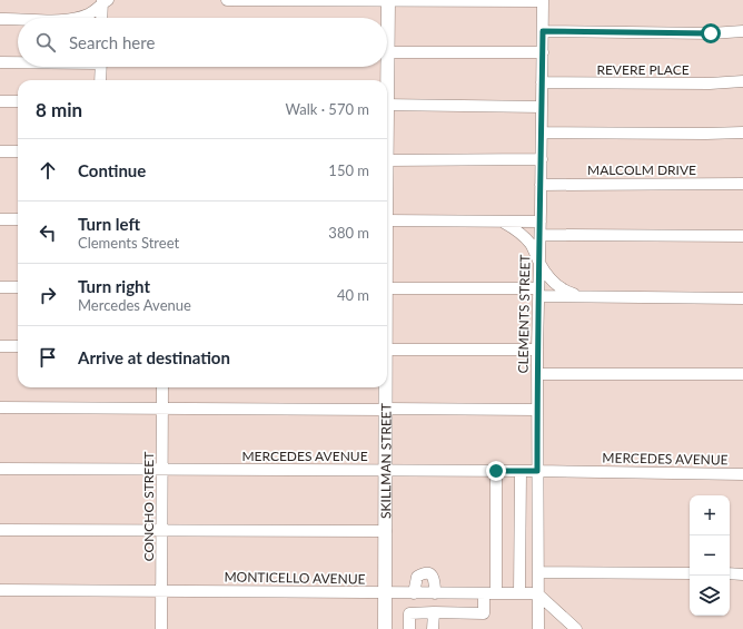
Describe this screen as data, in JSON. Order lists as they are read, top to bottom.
{
  "streets": {
    "main road": ["SKILLMAN STREET"],
    "street": [
      "REVERE PLACE",
      "MALCOLM DRIVE",
      "CLEMENTS STREET",
      "MERCEDES AVENUE",
      "CONCHO STREET",
      "MONTICELLO AVENUE"
    ]
  },
  "crossings": [
    ["REVERE PLACE", "CLEMENTS STREET"],
    ["MALCOLM DRIVE", "CLEMENTS STREET"],
    ["CLEMENTS STREET", "MERCEDES AVENUE"],
    ["CLEMENTS STREET", "MONTICELLO AVENUE"],
    ["MERCEDES AVENUE", "SKILLMAN STREET"],
    ["MERCEDES AVENUE", "CONCHO STREET"],
    ["SKILLMAN STREET", "MONTICELLO AVENUE"],
    ["CONCHO STREET", "MONTICELLO AVENUE"]
  ],
  "page": {
    "search": "Search here",
    "heading": ["8 min", "Walk · 570 m"],
    "list": [
      ["Continue", "150 m"],
      ["Turn left", "Clements Street", "380 m"],
      ["Turn right", "Mercedes Avenue", "40 m"],
      "Arrive at destination"
    ],
    "map_buttons": ["+", "−"]
  }
}
